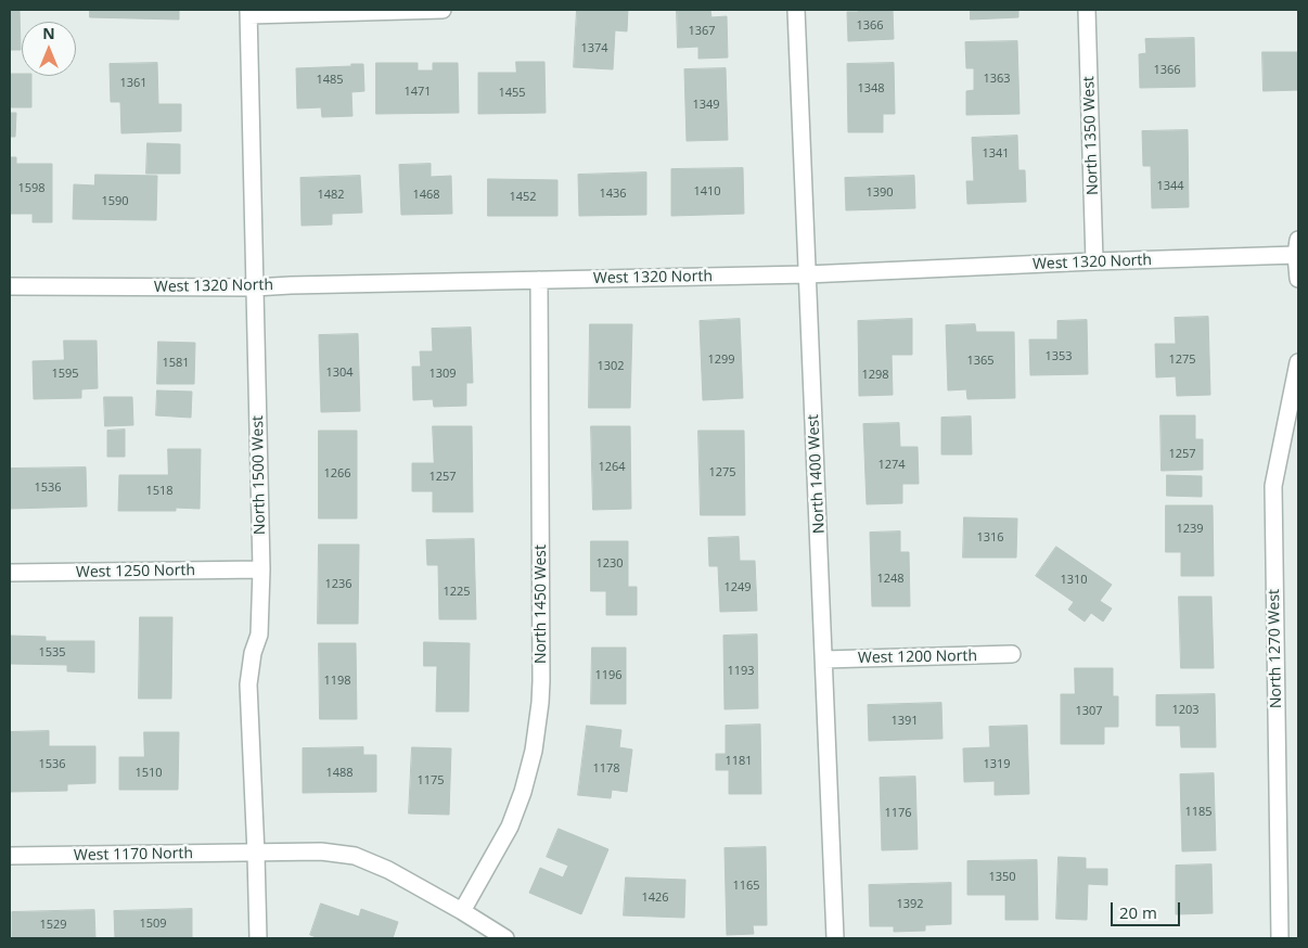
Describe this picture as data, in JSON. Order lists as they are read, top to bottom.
{
  "streets": {
    "street": [
      "North 1350 West",
      "West 1320 North",
      "North 1400 West",
      "North 1500 West",
      "West 1250 North",
      "North 1450 West",
      "North 1270 West",
      "West 1200 North",
      "West 1170 North"
    ]
  },
  "crossings": [
    ["North 1350 West", "West 1320 North"],
    ["West 1320 North", "North 1400 West"],
    ["West 1320 North", "North 1500 West"],
    ["West 1320 North", "North 1450 West"],
    ["North 1400 West", "West 1200 North"],
    ["North 1500 West", "West 1250 North"],
    ["North 1500 West", "West 1170 North"],
    ["North 1450 West", "West 1170 North"]
  ],
  "house_numbers": [
    "1366",
    "1367",
    "1374",
    "1366",
    "1363",
    "1485",
    "1361",
    "1348",
    "1471",
    "1455",
    "1349",
    "1341",
    "1344",
    "1598",
    "1410",
    "1390",
    "1436",
    "1482",
    "1468",
    "1452",
    "1590",
    "1353",
    "1299",
    "1275",
    "1365",
    "1581",
    "1302",
    "1304",
    "1595",
    "1309",
    "1298",
    "1257",
    "1274",
    "1264",
    "1275",
    "1266",
    "1257",
    "1536",
    "1518",
    "1239",
    "1316",
    "1230",
    "1248",
    "1310",
    "1236",
    "1249",
    "1225",
    "1535",
    "1193",
    "1196",
    "1198",
    "1203",
    "1307",
    "1391",
    "1181",
    "1536",
    "1319",
    "1178",
    "1510",
    "1488",
    "1175",
    "1185",
    "1176",
    "1350",
    "1165",
    "1426",
    "1392",
    "1509",
    "1529"
  ],
  "scale_bar": "20 m",
  "north": "top"
}
